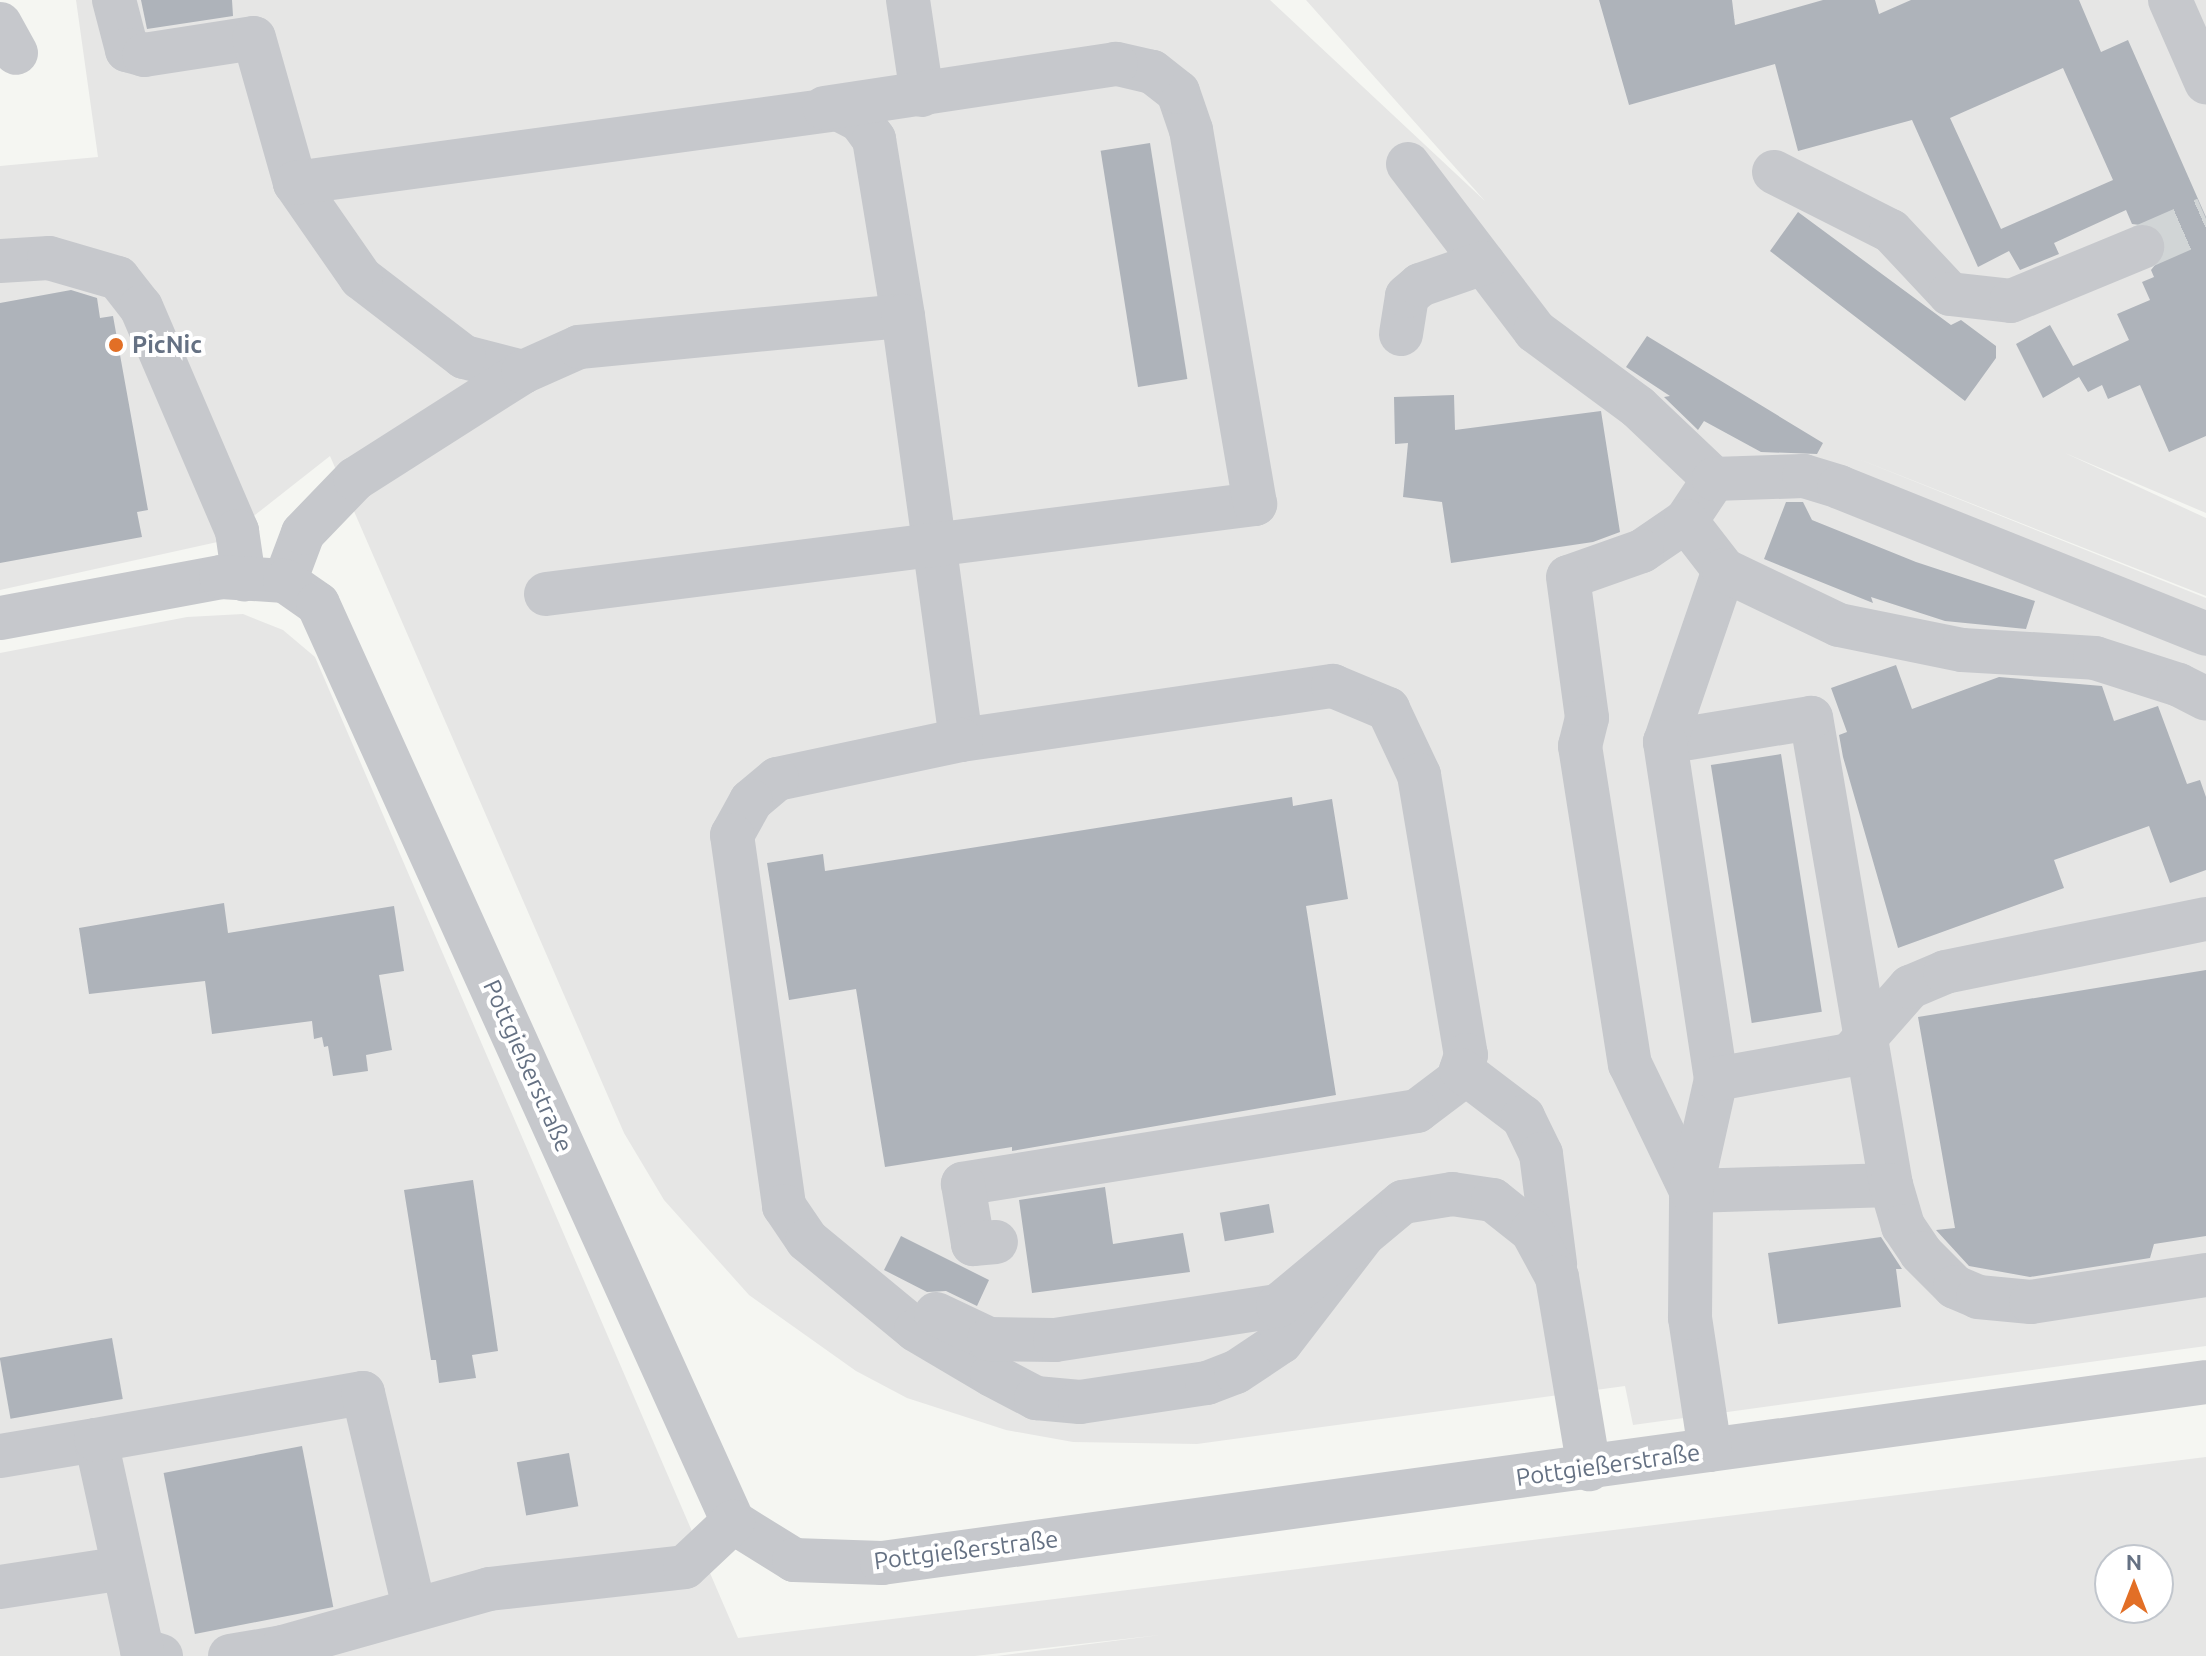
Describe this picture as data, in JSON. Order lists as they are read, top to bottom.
{
  "streets": {
    "street": ["Pottgießerstraße"]
  },
  "places": ["PicNic"],
  "north": "top"
}
